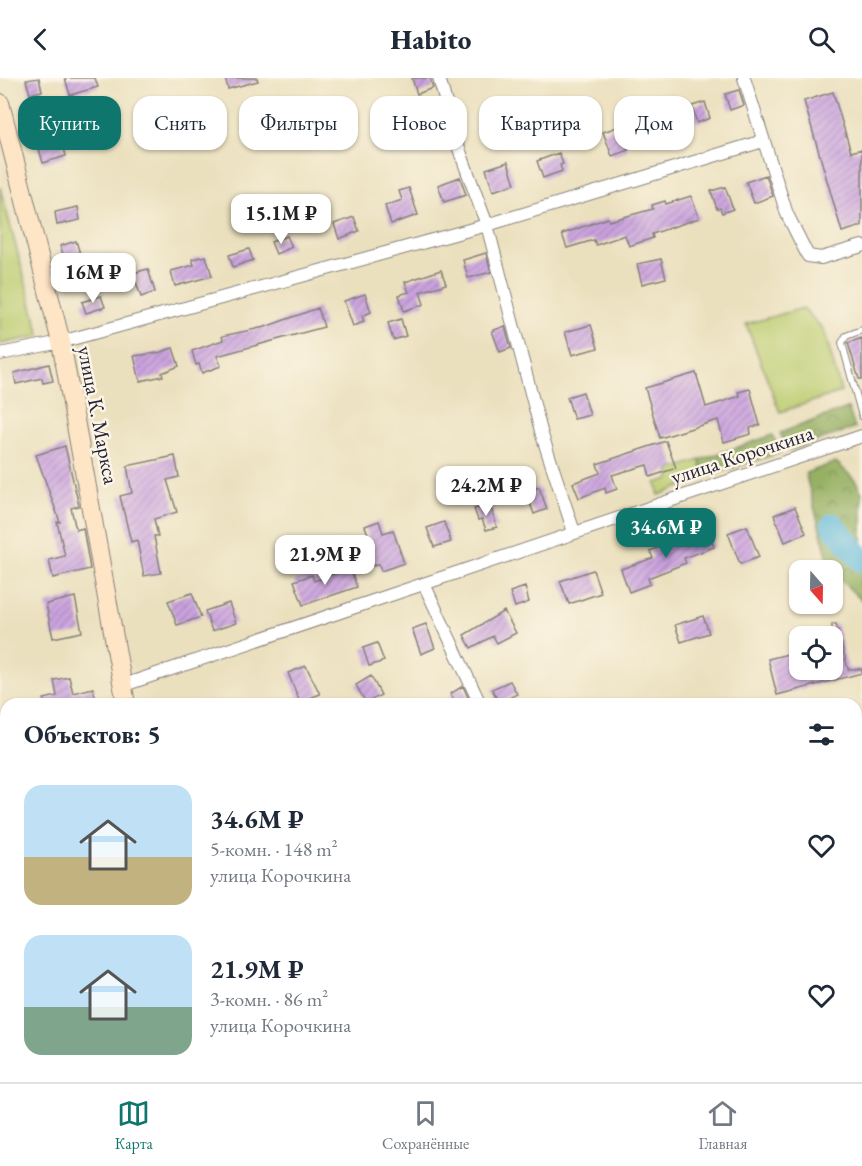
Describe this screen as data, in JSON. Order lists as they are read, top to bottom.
{
  "streets": {
    "main road": ["улица К. Маркса"],
    "street": ["улица Корочкина"]
  },
  "crossings": [
    ["улица К. Маркса", "улица Корочкина"]
  ],
  "north": "bottom",
  "page": {
    "header": "Habito",
    "chip": [
      "Купить",
      "Снять",
      "Фильтры",
      "Новое",
      "Квартира",
      "Дом"
    ],
    "price": [
      "15.1M ₽",
      "16M ₽",
      "24.2M ₽",
      "34.6M ₽",
      "21.9M ₽"
    ],
    "heading": "Объектов: 5",
    "list": [
      {
        "name": "34.6M ₽",
        "note": "5-комн. · 148 m² · улица Корочкина"
      },
      {
        "name": "21.9M ₽",
        "note": "3-комн. · 86 m² · улица Корочкина"
      }
    ],
    "tabs": ["Карта", "Сохранённые", "Главная"]
  }
}
